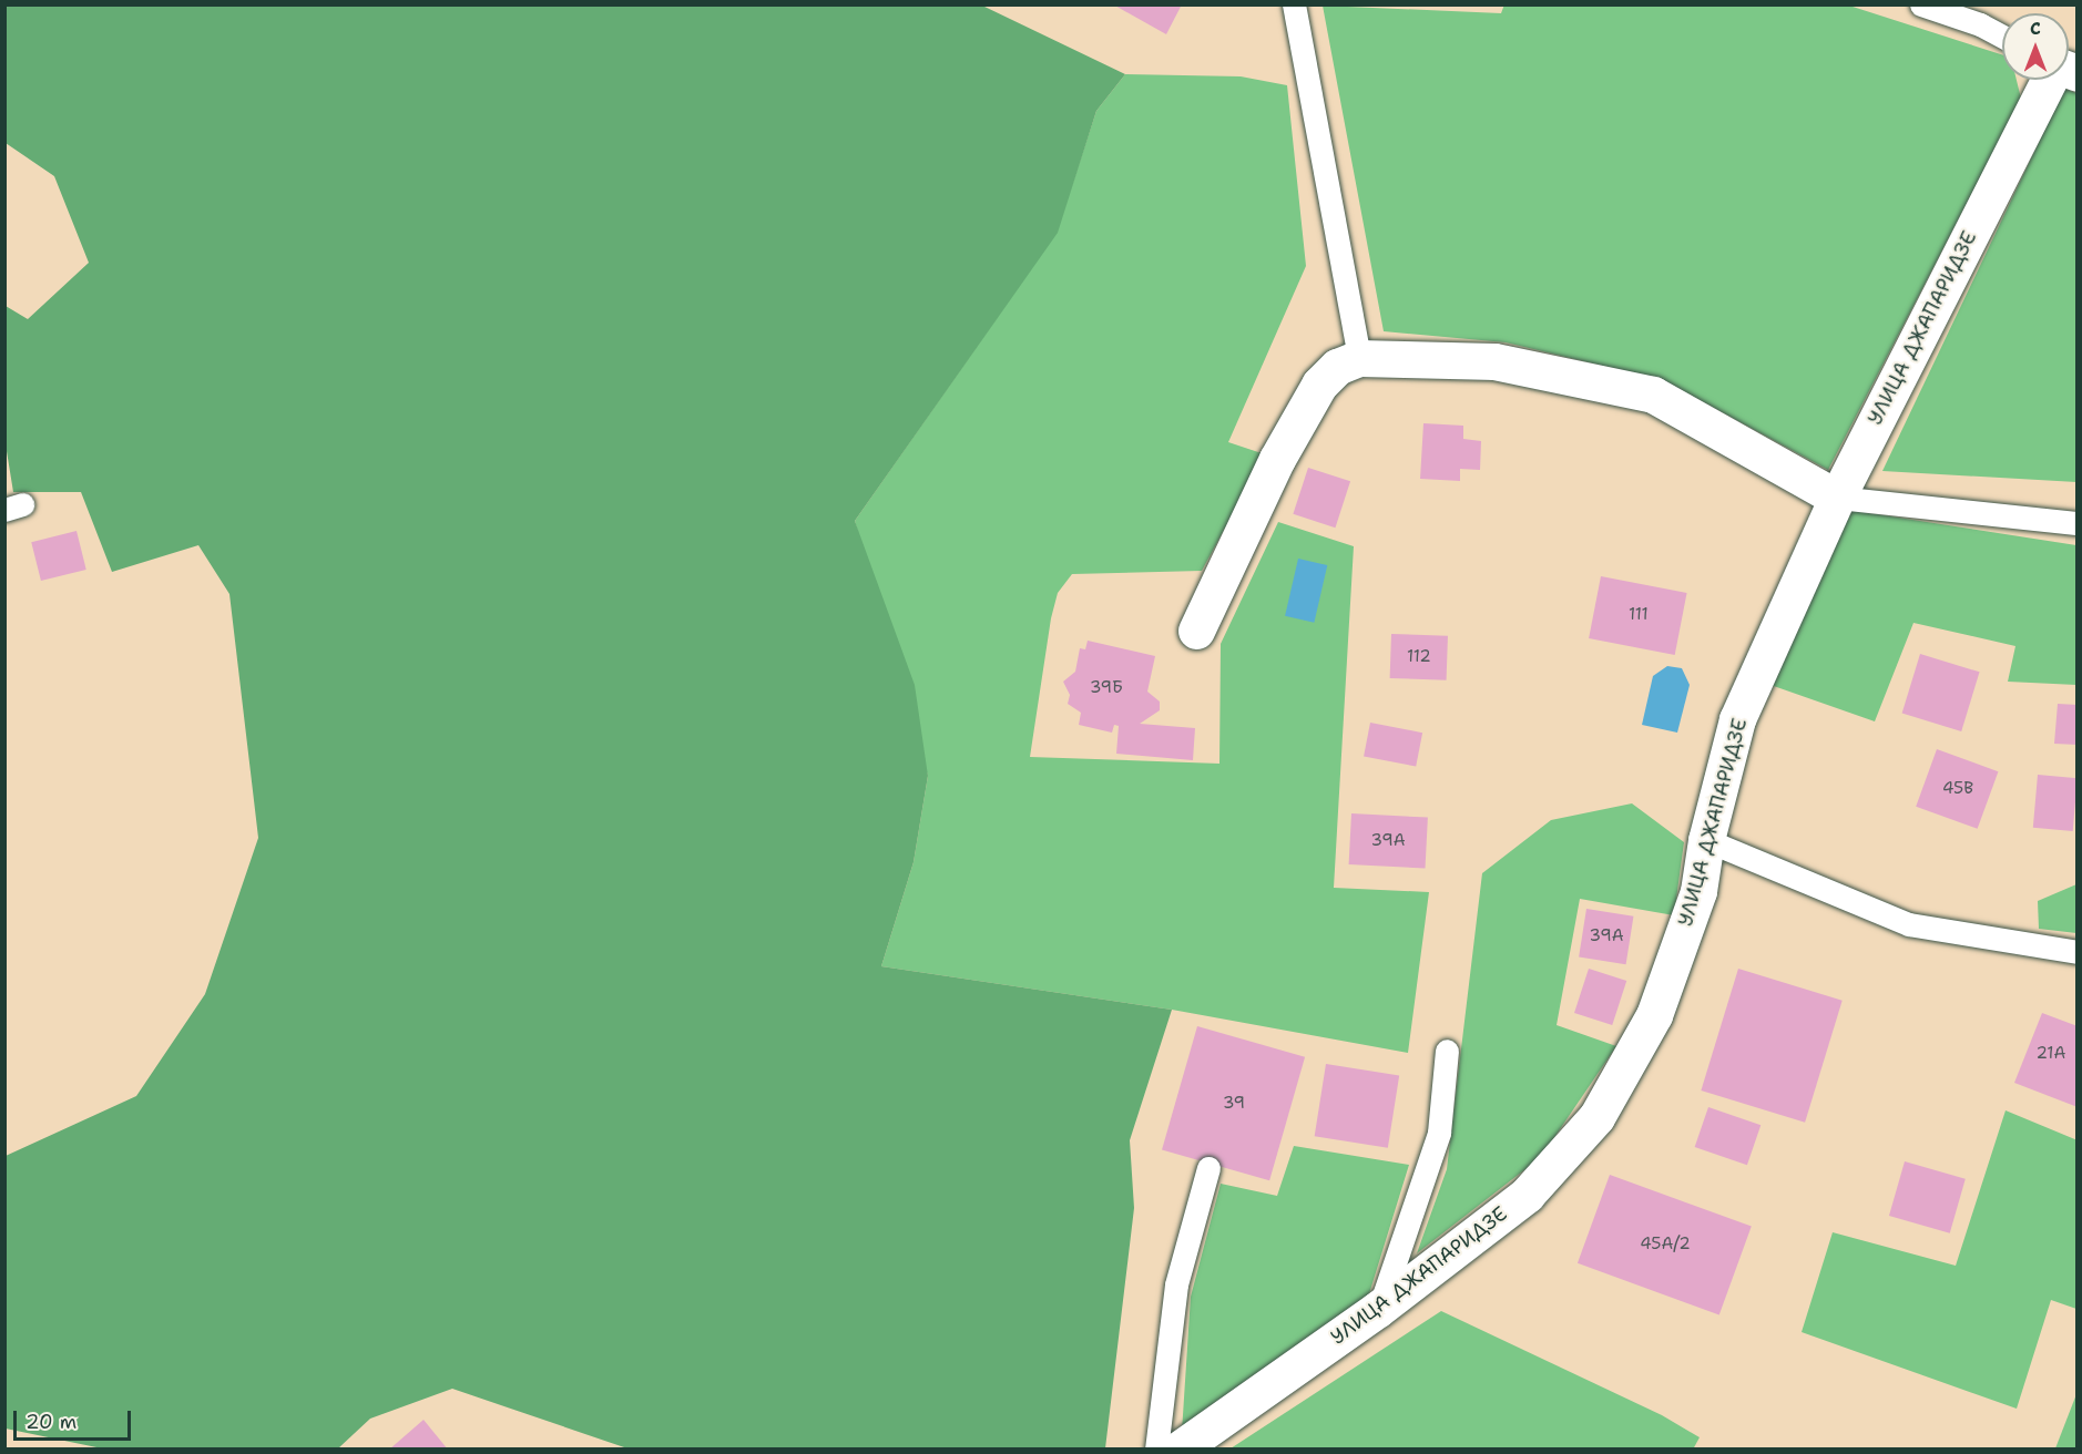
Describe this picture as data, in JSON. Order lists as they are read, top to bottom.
{
  "streets": {
    "street": ["УЛИЦА ДЖАПАРИДЗЕ"]
  },
  "house_numbers": [
    "111",
    "112",
    "39Б",
    "45В",
    "39А",
    "39А",
    "21А",
    "39",
    "45А/2"
  ],
  "scale_bar": "20 m",
  "north": "top"
}
